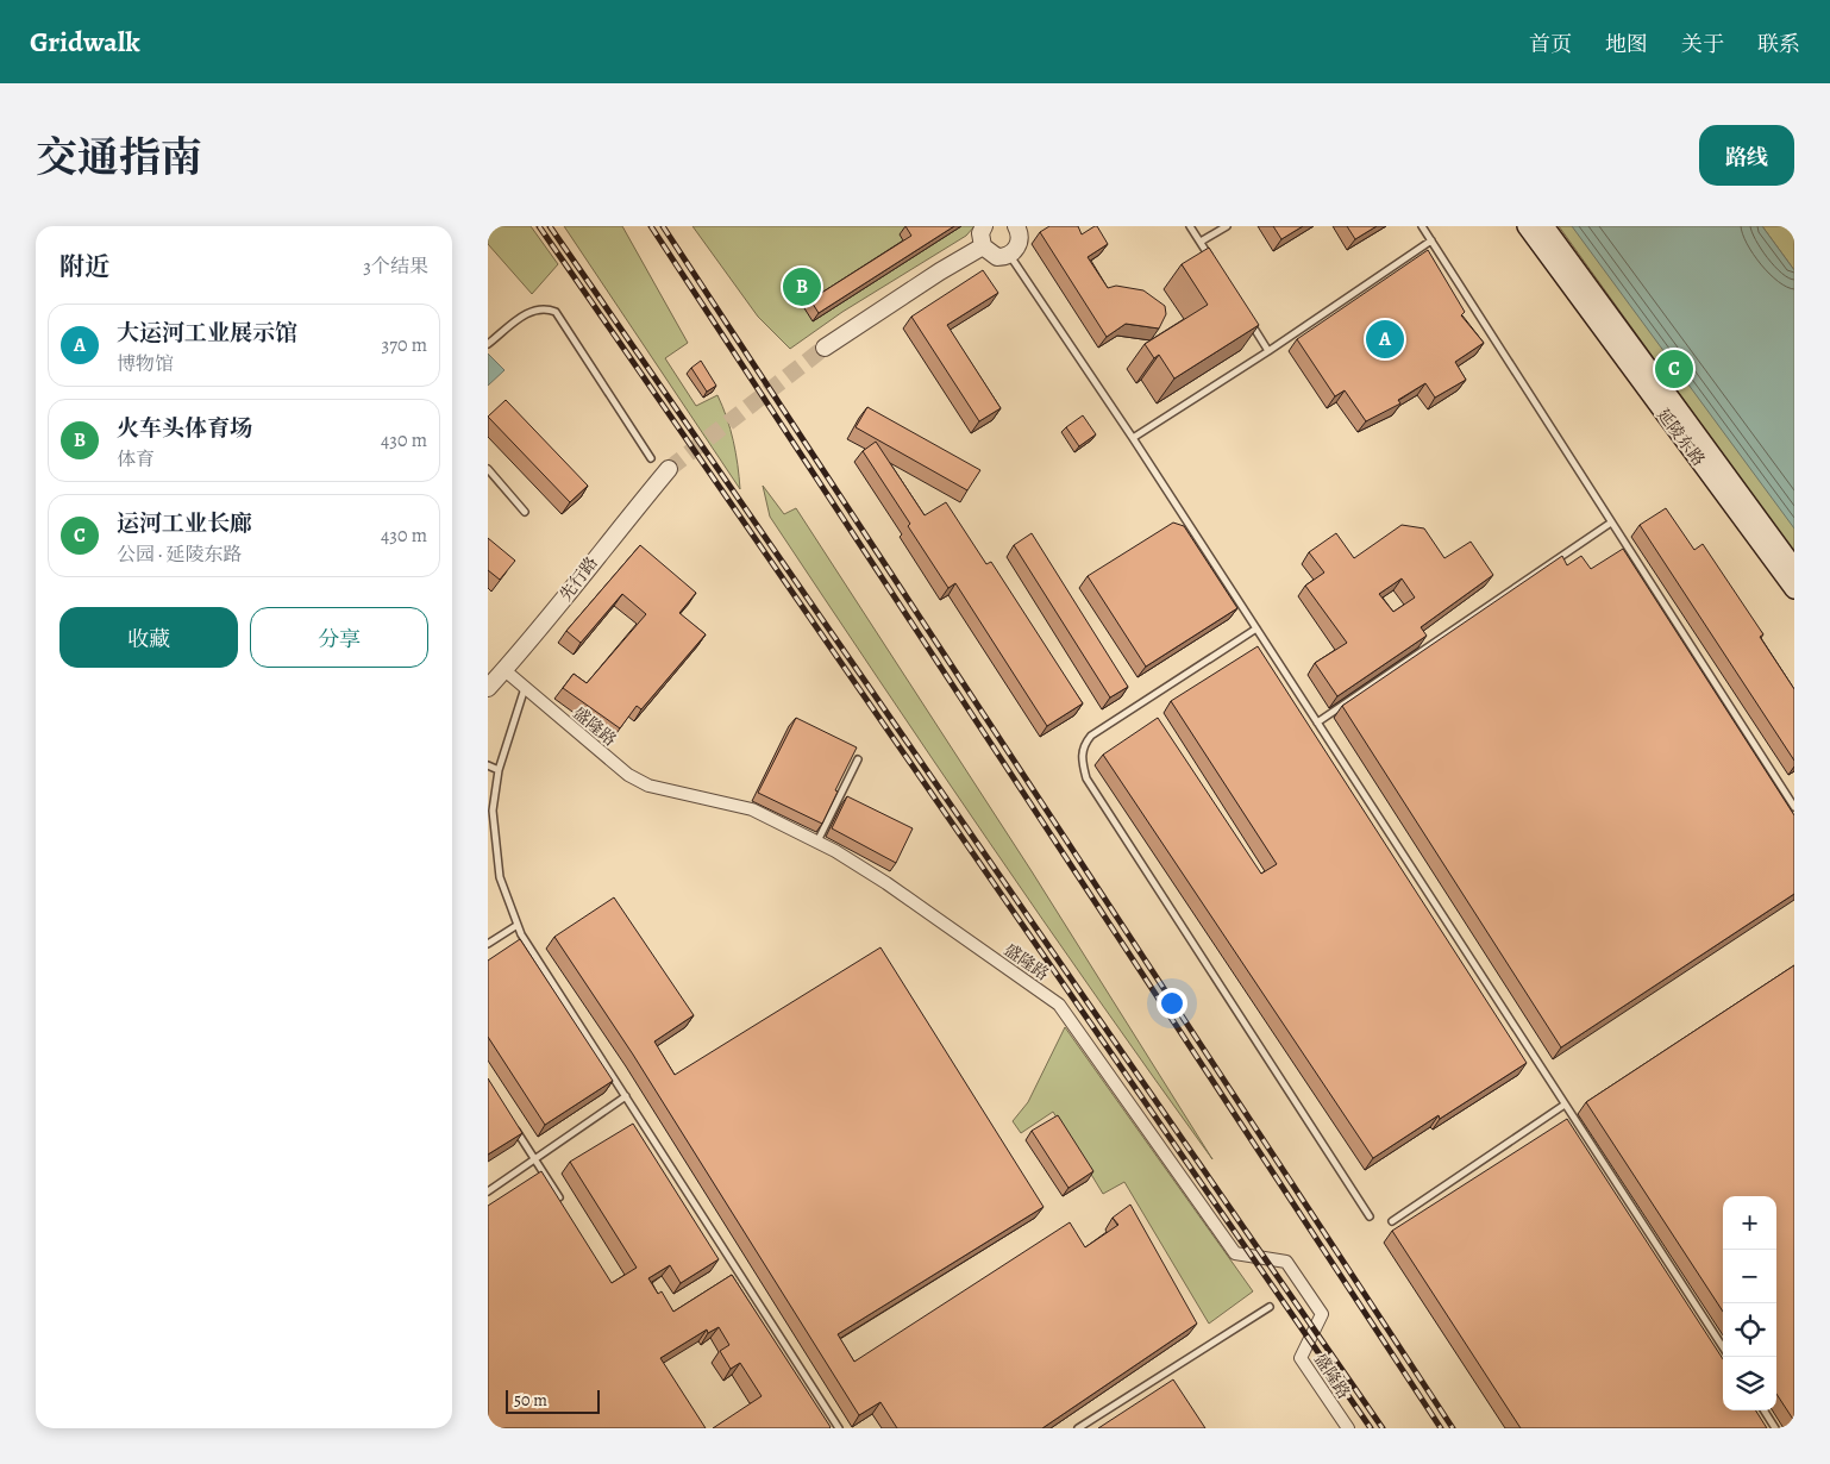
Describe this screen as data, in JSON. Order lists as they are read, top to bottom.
{
  "streets": {
    "main road": ["延陵东路"],
    "street": ["先行路", "盛隆路"]
  },
  "crossings": [
    ["先行路", "盛隆路"]
  ],
  "scale_bar": "50 m",
  "page": {
    "header": "Gridwalk",
    "nav": [
      "首页",
      "地图",
      "关于",
      "联系"
    ],
    "title": "交通指南",
    "buttons": [
      "路线",
      ["收藏", "分享"]
    ],
    "heading": ["附近", "3个结果"],
    "pins": ["B", "A", "C"],
    "list": [
      {
        "mark": "A",
        "name": "大运河工业展示馆",
        "note": "博物馆",
        "value": "370 m"
      },
      {
        "mark": "B",
        "name": "火车头体育场",
        "note": "体育",
        "value": "430 m"
      },
      {
        "mark": "C",
        "name": "运河工业长廊",
        "note": "公园 · 延陵东路",
        "value": "430 m"
      }
    ],
    "map_buttons": ["+", "−"],
    "scale": "50 m"
  }
}
